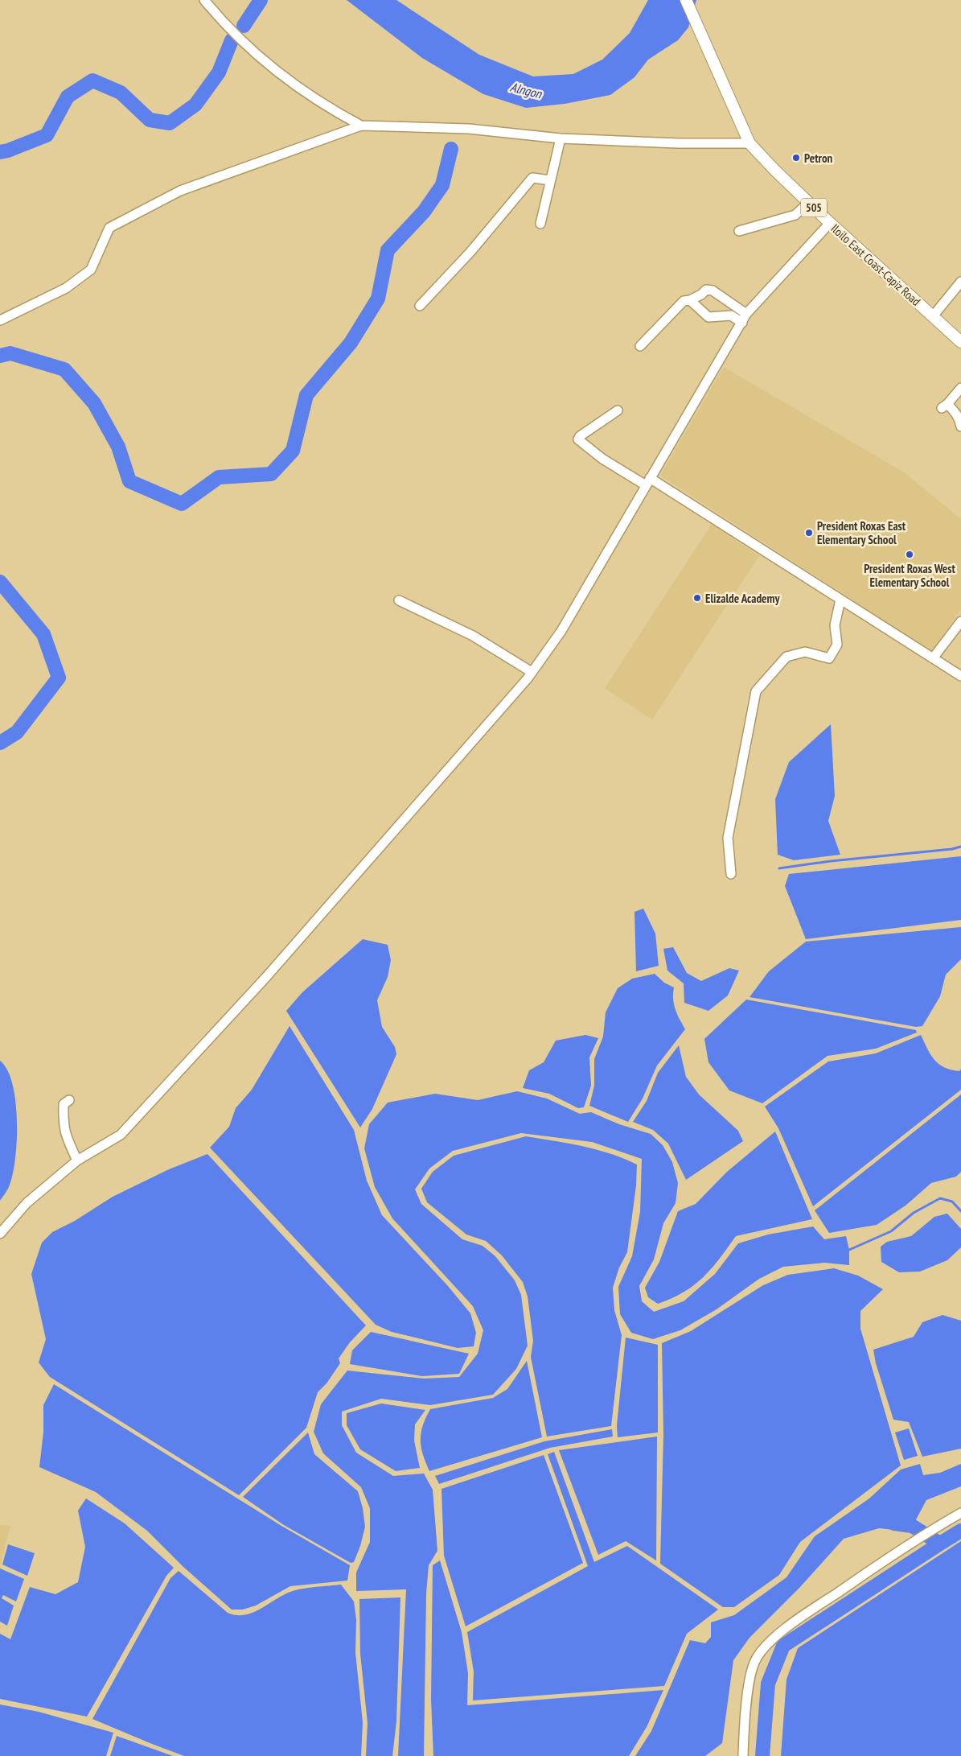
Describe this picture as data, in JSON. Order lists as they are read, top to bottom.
{
  "streets": {
    "main road": ["505", "Iloilo East Coast-Capiz Road"]
  },
  "water": ["Alngon"],
  "places": [
    "Petron",
    "President Roxas East Elementary School",
    "President Roxas West Elementary School",
    "Elizalde Academy"
  ]
}
